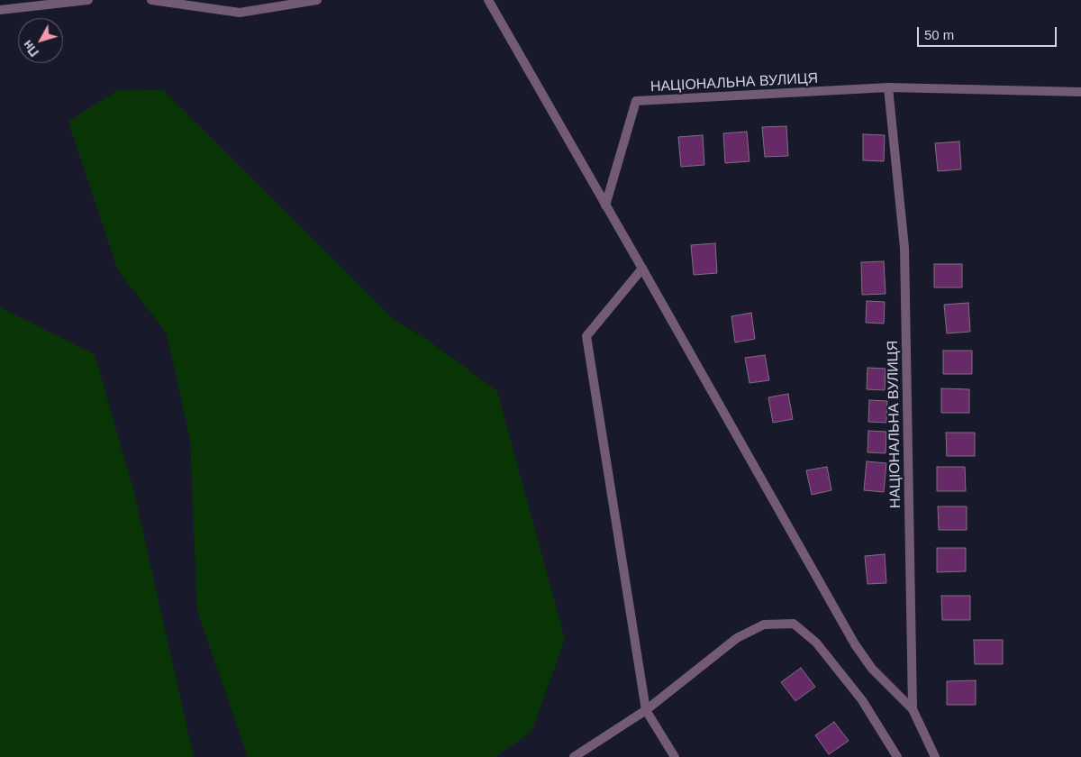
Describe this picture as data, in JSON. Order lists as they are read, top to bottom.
{
  "streets": {
    "street": ["НАЦІОНАЛЬНА ВУЛИЦЯ"]
  },
  "scale_bar": "50 m",
  "north": "bottom left"
}
